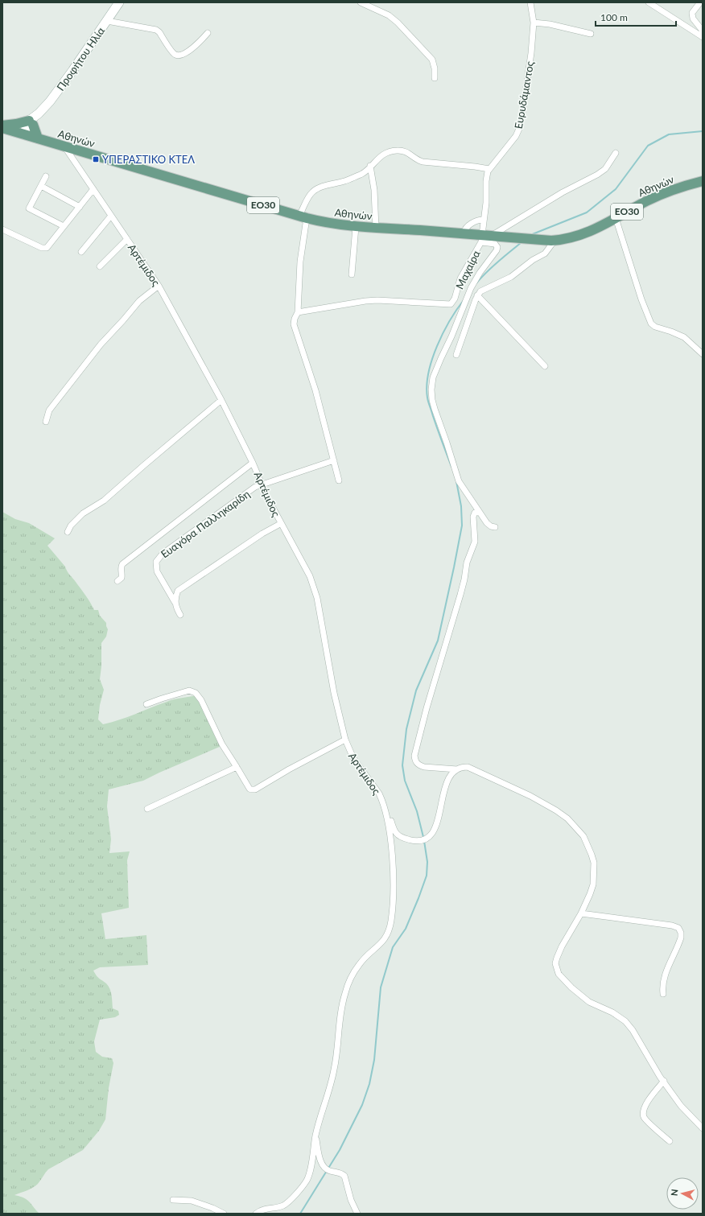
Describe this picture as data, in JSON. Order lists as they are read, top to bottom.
{
  "streets": {
    "main road": ["Αθηνών", "ΕΟ30"],
    "street": [
      "Προφήτου Ηλία",
      "Ευρυδάμαντος",
      "Αρτέμιδος",
      "Μαχαίρα",
      "Ευαγόρα Παλληκαρίδη"
    ]
  },
  "crossings": [
    ["Ευρυδάμαντος", "Αθηνών"],
    ["Ευρυδάμαντος", "Μαχαίρα"],
    ["Αθηνών", "Αρτέμιδος"],
    ["Αθηνών", "Μαχαίρα"],
    ["Αρτέμιδος", "Ευαγόρα Παλληκαρίδη"]
  ],
  "places": {
    "transit": ["ΥΠΕΡΑΣΤΙΚΟ ΚΤΕΛ"]
  },
  "scale_bar": "100 m",
  "north": "left"
}
